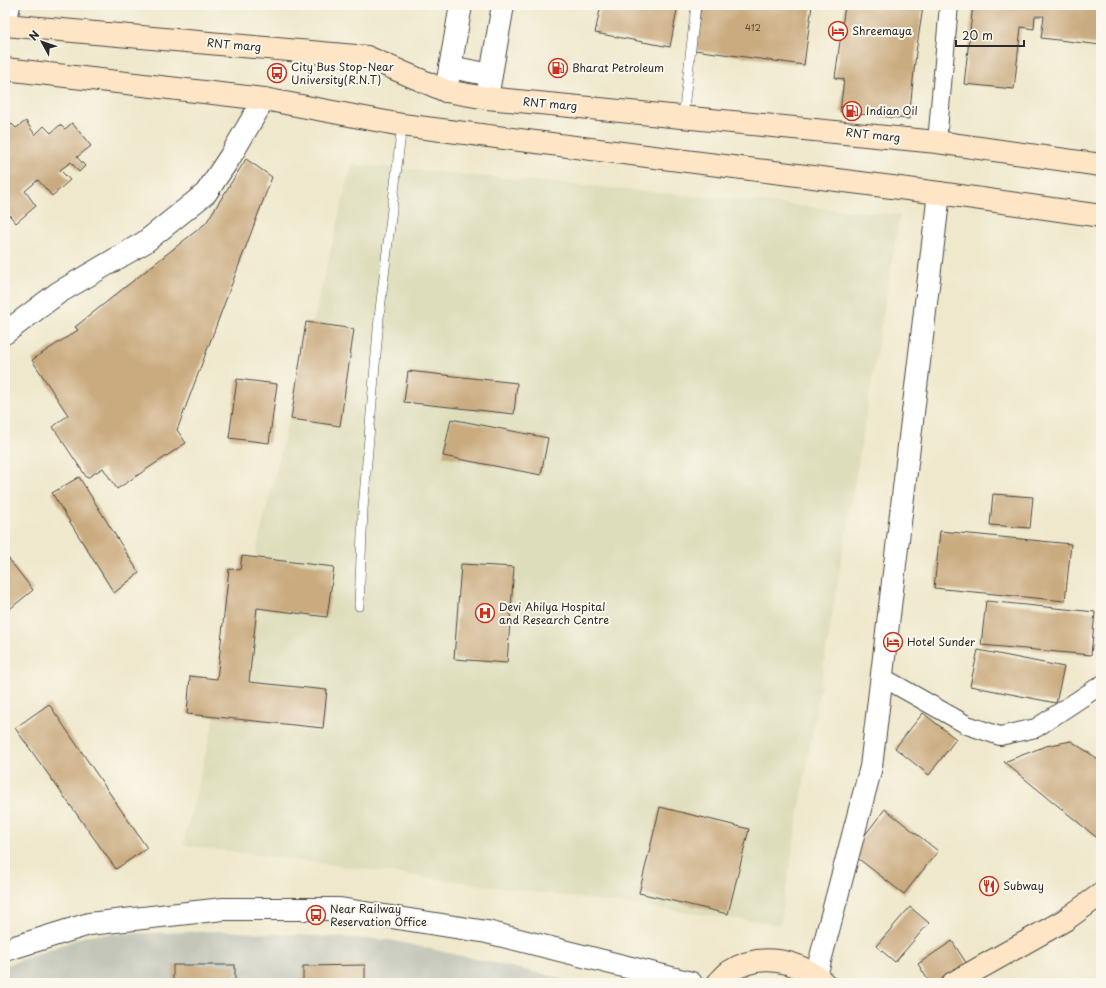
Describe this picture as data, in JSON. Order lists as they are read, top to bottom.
{
  "streets": {
    "main road": ["RNT marg"]
  },
  "places": {
    "hotel": ["Shreemaya", "Hotel Sunder"],
    "fuel station": ["Bharat Petroleum", "Indian Oil"],
    "bus stop": ["City Bus Stop-Near University(R.N.T)", "Near Railway Reservation Office"],
    "hospital": ["Devi Ahilya Hospital and Research Centre"],
    "restaurant": ["Subway"]
  },
  "house_numbers": ["412"],
  "scale_bar": "20 m",
  "north": "top left"
}
